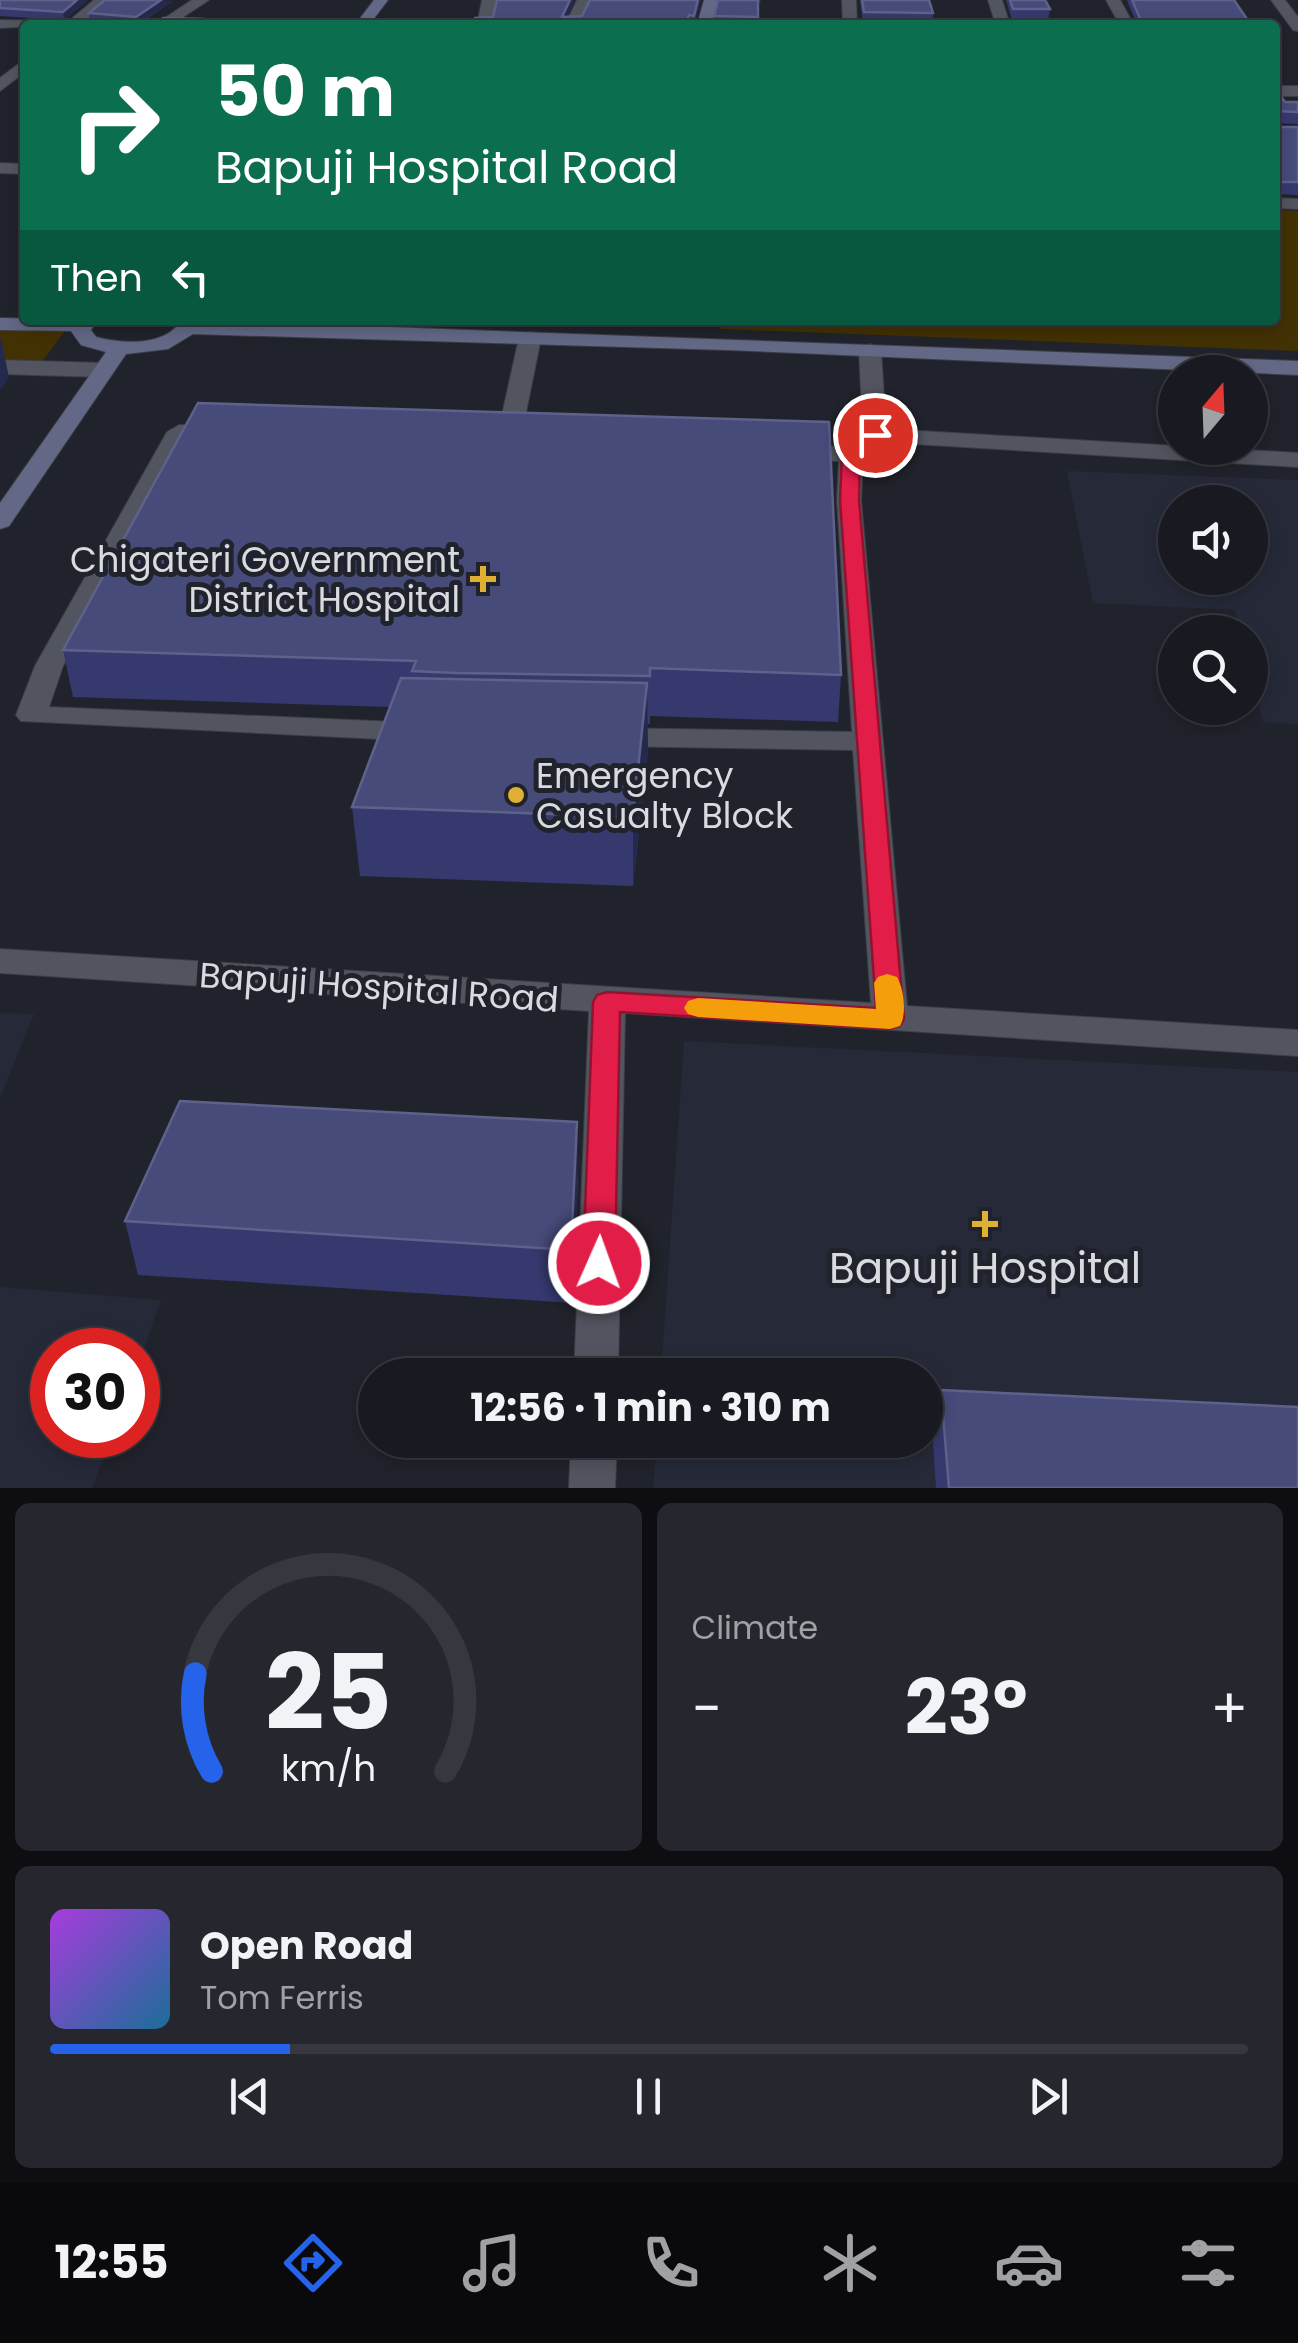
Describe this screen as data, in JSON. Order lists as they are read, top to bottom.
{
  "streets": {
    "street": ["Bapuji Hospital Road"]
  },
  "places": {
    "health": ["Chigateri Government District Hospital", "Bapuji Hospital"],
    "other": ["Emergency Casualty Block"]
  },
  "north": "top",
  "page": {
    "turn": ["50 m", "Bapuji Hospital Road"],
    "then": "Then",
    "limit": "30",
    "trip": "12:56 · 1 min · 310 m",
    "tile": "Climate",
    "heat": ["−", "23°", "+"],
    "song": ["Open Road", "Tom Ferris"],
    "tabs": "12:55",
    "gauge": ["25", "km/h"]
  }
}
